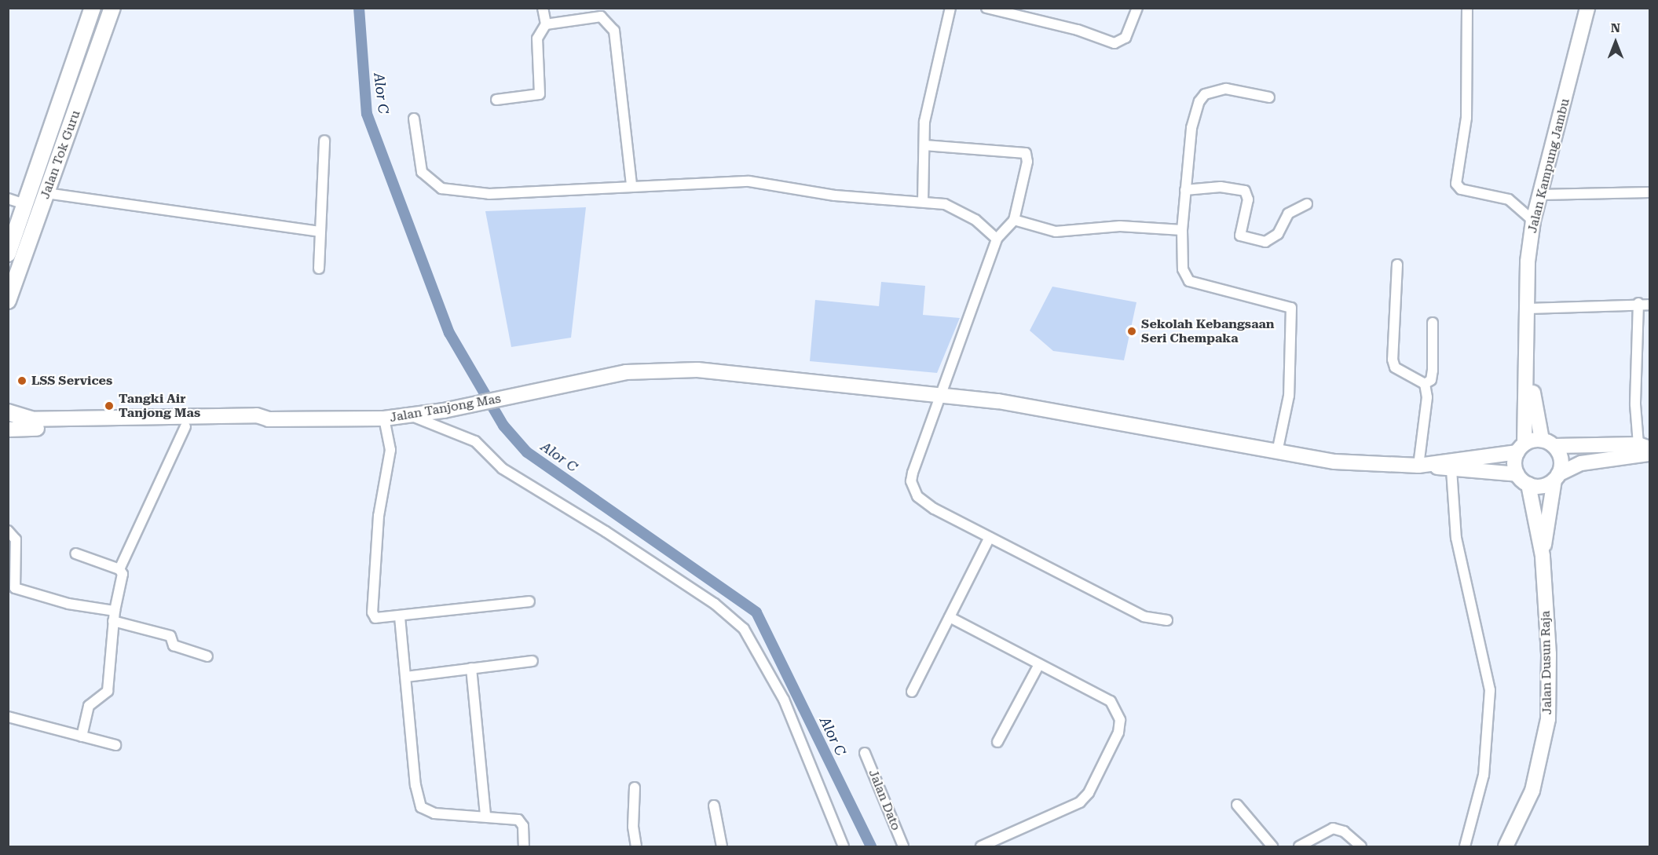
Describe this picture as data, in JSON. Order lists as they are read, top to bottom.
{
  "streets": {
    "main road": [
      "Jalan Tok Guru",
      "Jalan Kampung Jambu",
      "Jalan Tanjong Mas",
      "Jalan Dusun Raja"
    ],
    "street": ["Jalan Dato"]
  },
  "crossings": [
    ["Jalan Kampung Jambu", "Jalan Dusun Raja"]
  ],
  "water": ["Alor C"],
  "places": ["Sekolah Kebangsaan Seri Chempaka", "LSS Services", "Tangki Air Tanjong Mas"],
  "north": "top"
}
